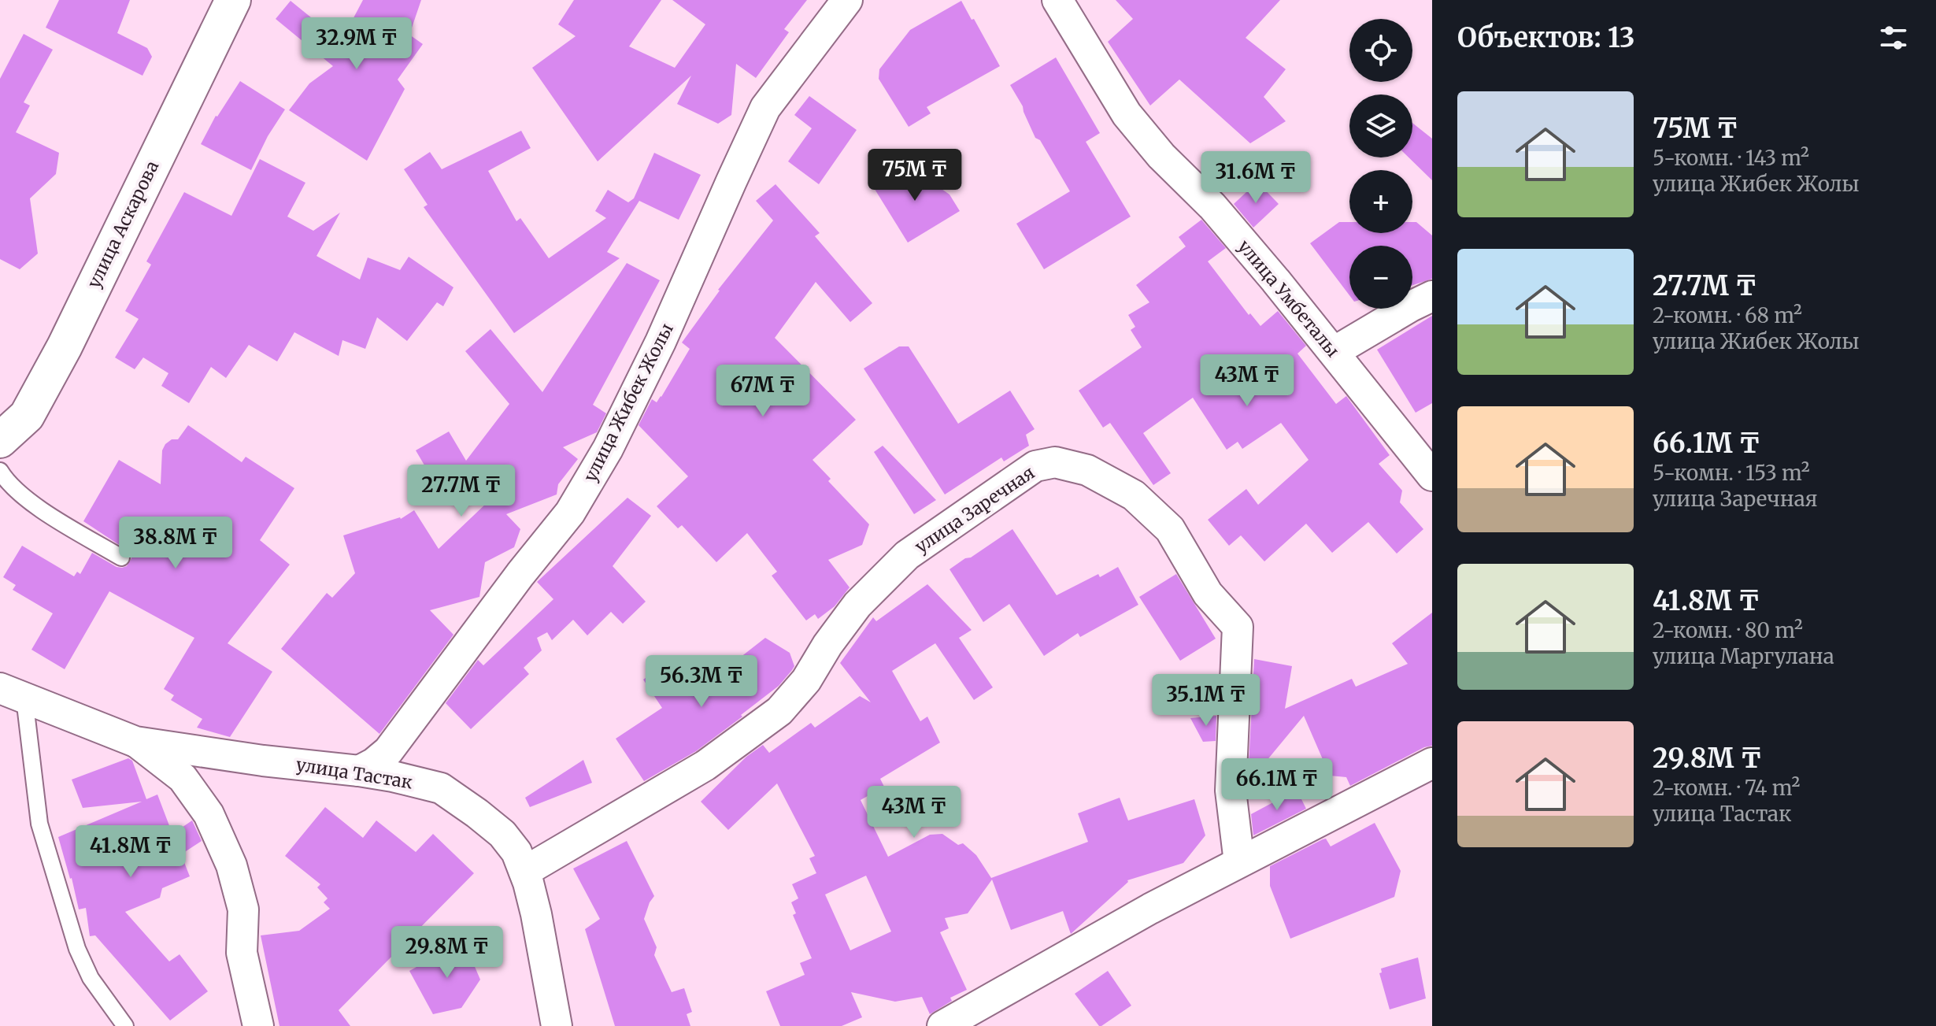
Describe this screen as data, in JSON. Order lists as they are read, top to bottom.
{
  "streets": {
    "street": [
      "улица Аскарова",
      "улица Умбеталы",
      "улица Жибек Жолы",
      "улица Заречная",
      "улица Тастак"
    ]
  },
  "crossings": [
    ["улица Жибек Жолы", "улица Тастак"],
    ["улица Заречная", "улица Тастак"]
  ],
  "page": {
    "heading": "Объектов: 13",
    "price": [
      "32.9M ₸",
      "75M ₸",
      "31.6M ₸",
      "43M ₸",
      "67M ₸",
      "27.7M ₸",
      "38.8M ₸",
      "56.3M ₸",
      "35.1M ₸",
      "66.1M ₸",
      "43M ₸",
      "41.8M ₸",
      "29.8M ₸"
    ],
    "map_buttons": ["+", "−"],
    "list": [
      {
        "name": "75M ₸",
        "note": "5-комн. · 143 m² · улица Жибек Жолы"
      },
      {
        "name": "27.7M ₸",
        "note": "2-комн. · 68 m² · улица Жибек Жолы"
      },
      {
        "name": "66.1M ₸",
        "note": "5-комн. · 153 m² · улица Заречная"
      },
      {
        "name": "41.8M ₸",
        "note": "2-комн. · 80 m² · улица Маргулана"
      },
      {
        "name": "29.8M ₸",
        "note": "2-комн. · 74 m² · улица Тастак"
      }
    ]
  }
}
